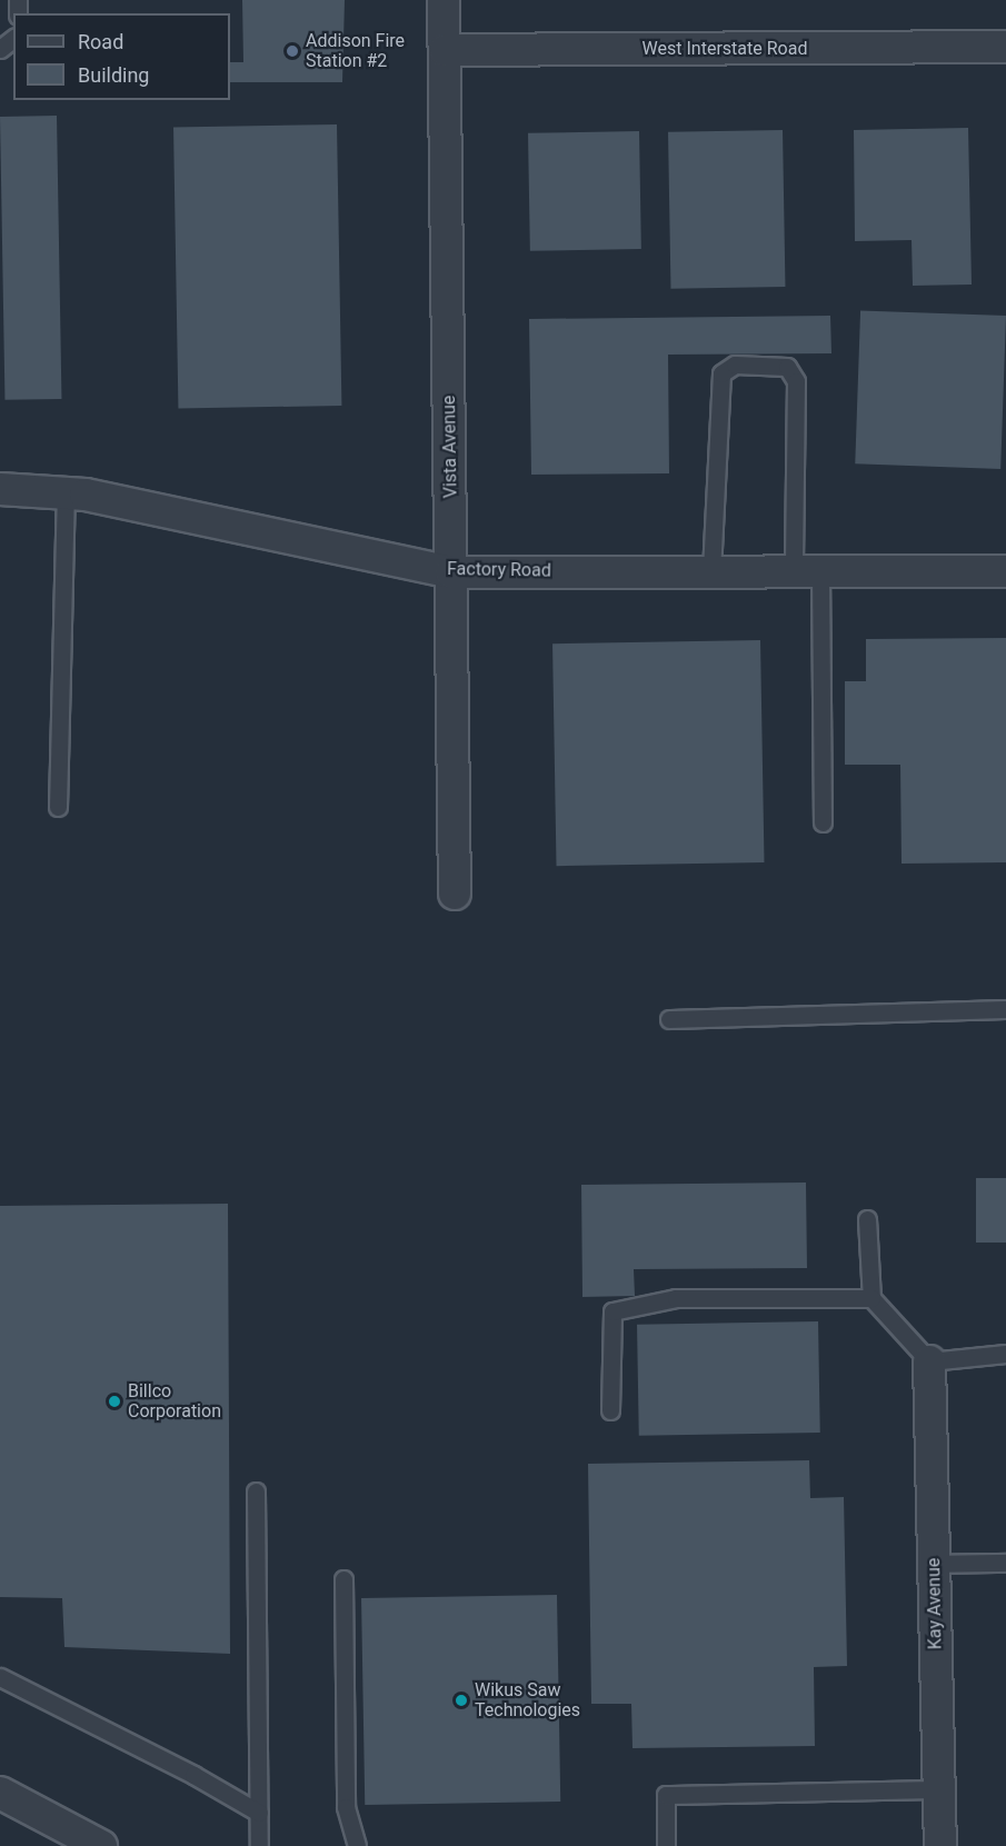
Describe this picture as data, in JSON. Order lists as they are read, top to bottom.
{
  "streets": {
    "street": [
      "West Interstate Road",
      "Vista Avenue",
      "Factory Road",
      "Kay Avenue"
    ]
  },
  "crossings": [
    ["West Interstate Road", "Vista Avenue"],
    ["Vista Avenue", "Factory Road"]
  ],
  "places": ["Addison Fire Station #2", "Billco Corporation", "Wikus Saw Technologies"],
  "legend": ["Road", "Building"]
}
